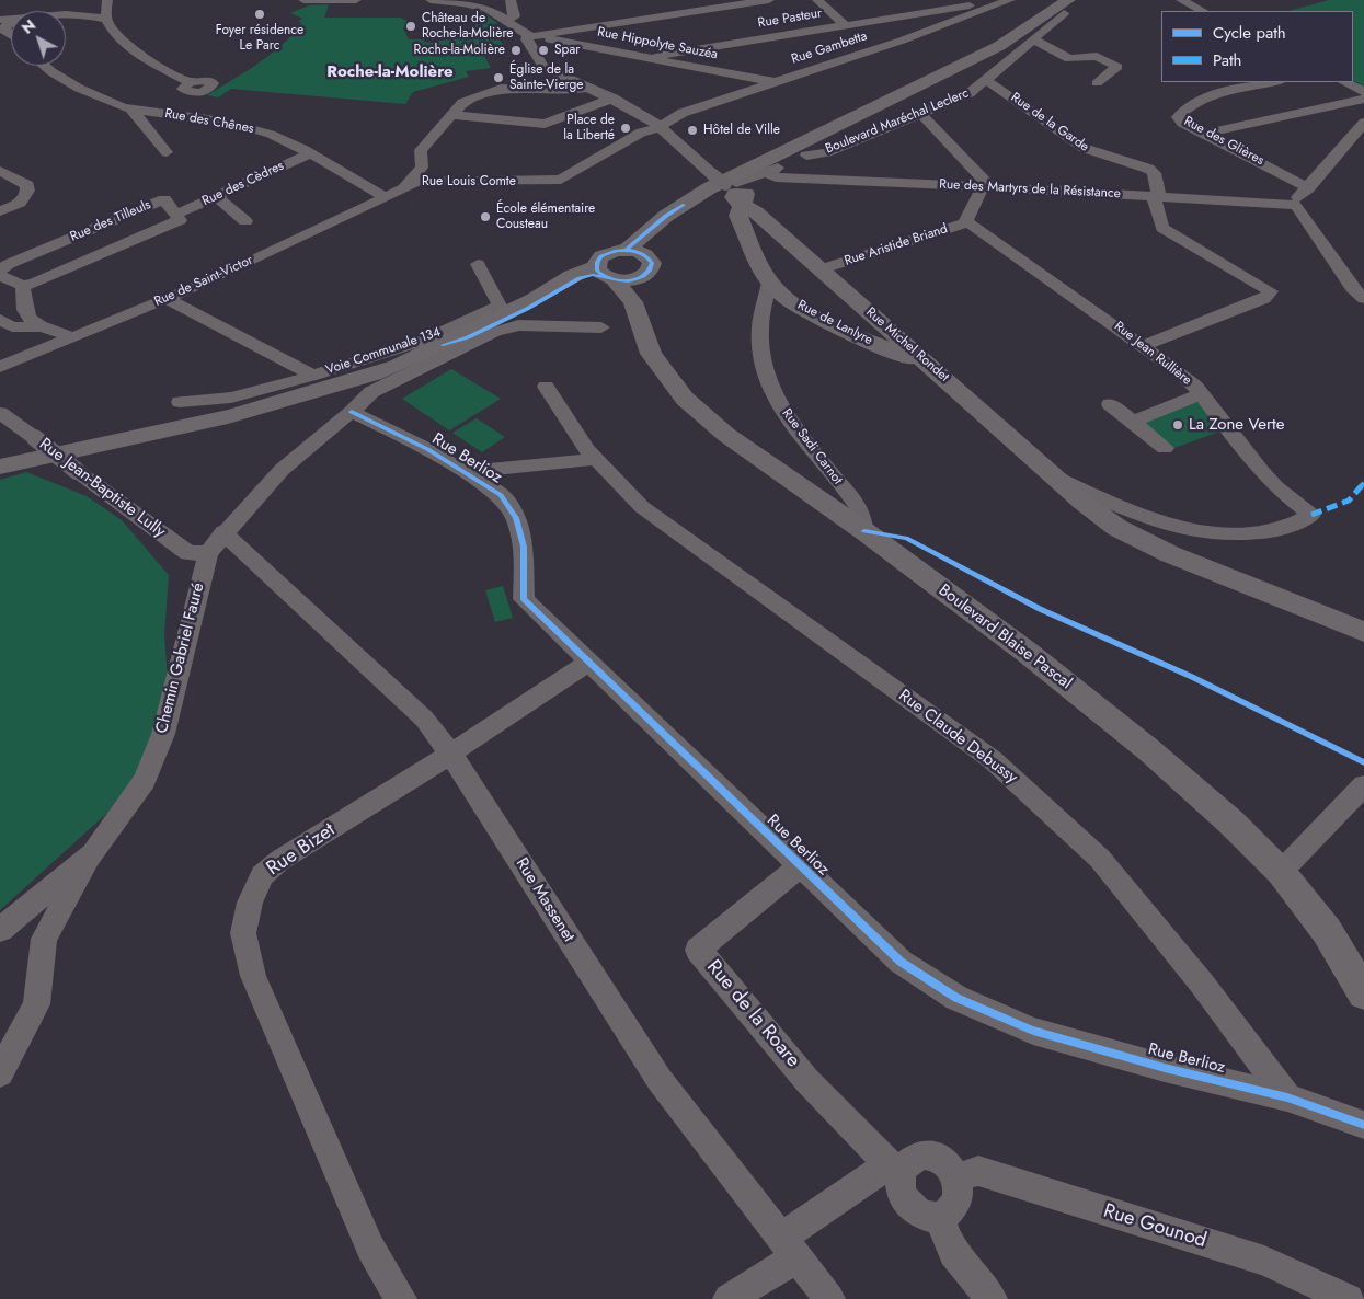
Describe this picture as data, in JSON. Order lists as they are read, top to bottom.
{
  "streets": {
    "main road": ["Rue de Lanlyre", "Rue Michel Rondet", "Boulevard Blaise Pascal"],
    "street": [
      "Rue Pasteur",
      "Rue Hippolyte Sauzéa",
      "Rue Gambetta",
      "Rue des Chênes",
      "Boulevard Maréchal Leclerc",
      "Rue de la Garde",
      "Rue des Glières",
      "Rue Louis Comte",
      "Rue des Cèdres",
      "Rue des Martyrs de la Résistance",
      "Rue des Tilleuls",
      "Rue Aristide Briand",
      "Rue de Saint-Victor",
      "Voie Communale 134",
      "Rue Jean Rullière",
      "Rue Sadi Carnot",
      "Rue Berlioz",
      "Rue Jean-Baptiste Lully",
      "Chemin Gabriel Fauré",
      "Rue Claude Debussy",
      "Rue Bizet",
      "Rue Massenet",
      "Rue de la Roare",
      "Rue Gounod"
    ]
  },
  "crossings": [
    ["Rue Pasteur", "Rue Hippolyte Sauzéa"],
    ["Rue Pasteur", "Rue Gambetta"],
    ["Rue Hippolyte Sauzéa", "Rue Gambetta"],
    ["Rue Gambetta", "Rue Louis Comte"],
    ["Rue des Chênes", "Rue des Cèdres"],
    ["Rue des Chênes", "Rue de Saint-Victor"],
    ["Boulevard Maréchal Leclerc", "Rue de la Garde"],
    ["Boulevard Maréchal Leclerc", "Rue des Martyrs de la Résistance"],
    ["Boulevard Maréchal Leclerc", "Rue Michel Rondet"],
    ["Rue de la Garde", "Rue des Martyrs de la Résistance"],
    ["Rue de la Garde", "Rue Jean Rullière"],
    ["Rue Louis Comte", "Rue de Saint-Victor"],
    ["Rue des Cèdres", "Rue des Tilleuls"],
    ["Rue des Martyrs de la Résistance", "Rue Aristide Briand"],
    ["Rue Aristide Briand", "Rue Michel Rondet"],
    ["Rue Aristide Briand", "Rue Jean Rullière"],
    ["Rue de Saint-Victor", "Voie Communale 134"],
    ["Rue de Lanlyre", "Rue Michel Rondet"],
    ["Rue de Lanlyre", "Rue Sadi Carnot"],
    ["Rue Michel Rondet", "Rue Jean Rullière"],
    ["Rue Sadi Carnot", "Boulevard Blaise Pascal"],
    ["Rue Berlioz", "Chemin Gabriel Fauré"],
    ["Rue Berlioz", "Rue Claude Debussy"],
    ["Rue Berlioz", "Rue Bizet"],
    ["Rue Berlioz", "Rue de la Roare"],
    ["Rue Jean-Baptiste Lully", "Chemin Gabriel Fauré"],
    ["Chemin Gabriel Fauré", "Rue Massenet"],
    ["Rue Bizet", "Rue Massenet"],
    ["Rue de la Roare", "Rue Gounod"]
  ],
  "districts": ["Roche-la-Molière"],
  "places": [
    "Foyer résidence Le Parc",
    "Château de Roche-la-Molière",
    "Roche-la-Molière",
    "Spar",
    "Église de la Sainte-Vierge",
    "Place de la Liberté",
    "Hôtel de Ville",
    "École élémentaire Cousteau",
    "La Zone Verte"
  ],
  "legend": ["Cycle path", "Path"],
  "north": "top left"
}
